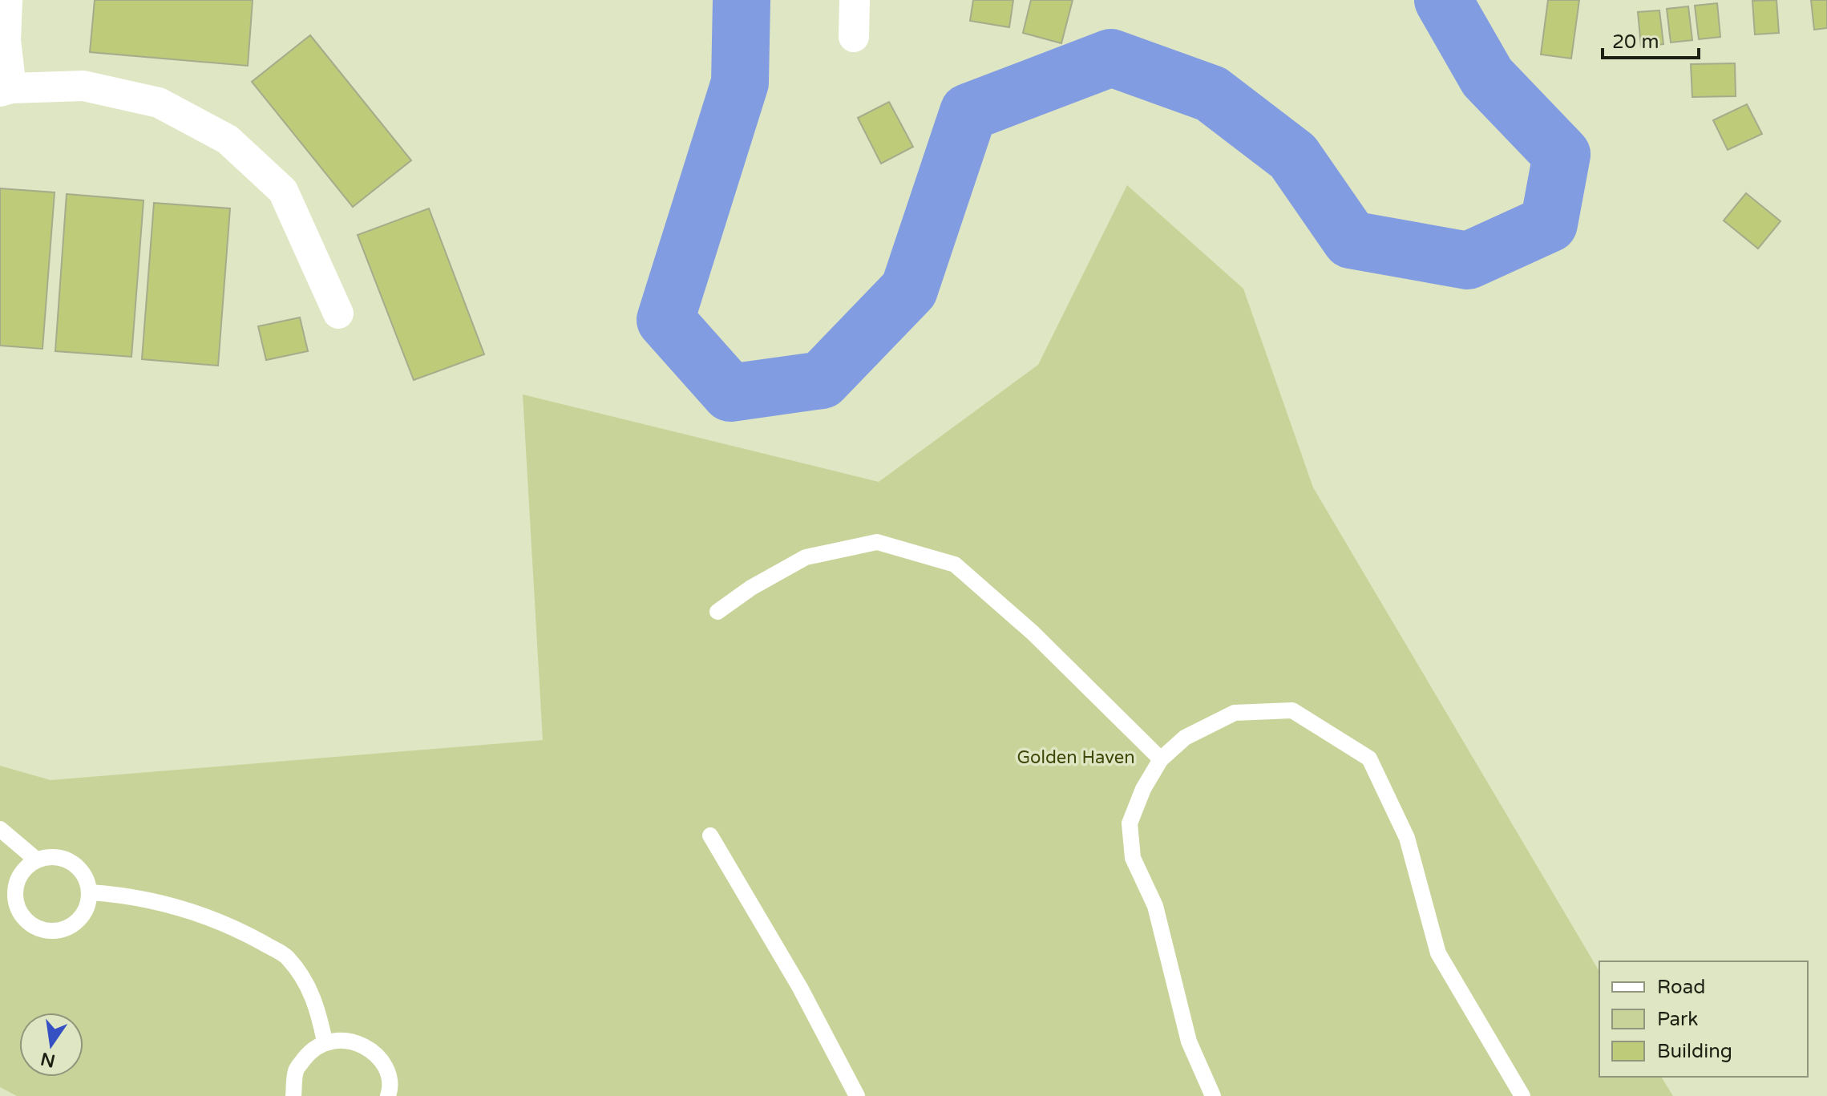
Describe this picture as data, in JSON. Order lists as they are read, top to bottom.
{
  "parks": ["Golden Haven"],
  "legend": ["Road", "Park", "Building"],
  "scale_bar": "20 m",
  "north": "bottom"
}
